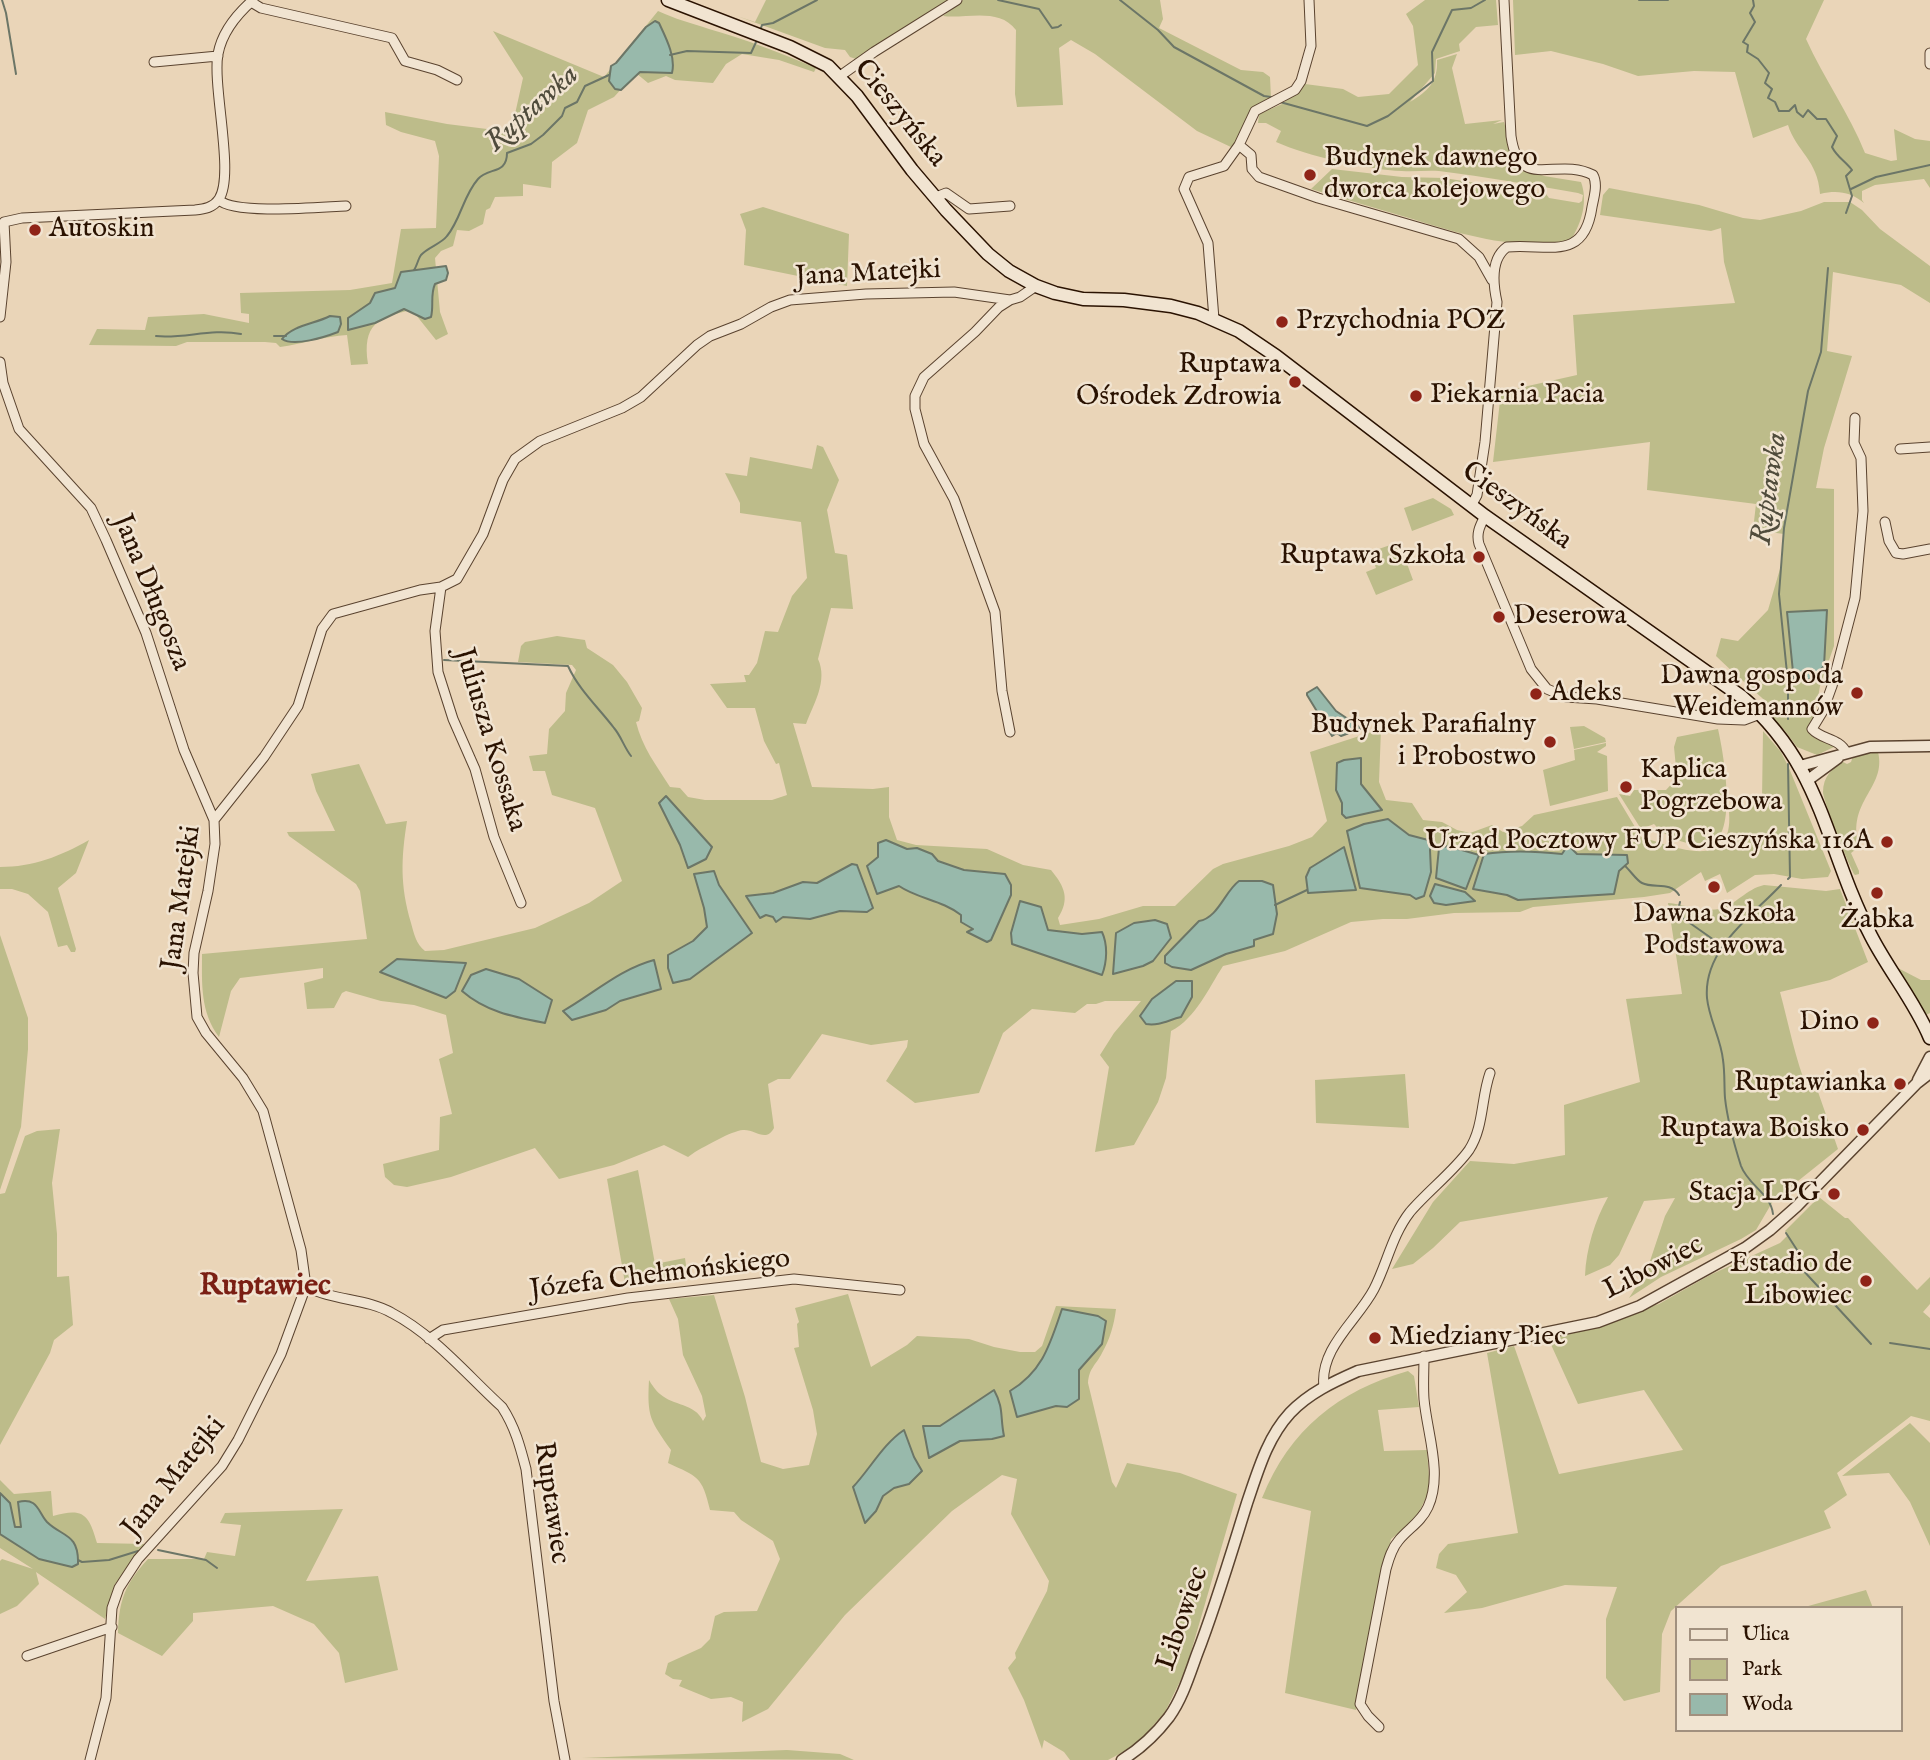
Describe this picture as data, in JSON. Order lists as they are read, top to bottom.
{
  "streets": {
    "main road": ["Cieszyńska"],
    "street": [
      "Jana Matejki",
      "Jana Długosza",
      "Juliusza Kossaka",
      "Libowiec",
      "Józefa Chełmońskiego",
      "Ruptawiec"
    ]
  },
  "crossings": [
    ["Jana Matejki", "Jana Długosza"],
    ["Jana Matejki", "Juliusza Kossaka"],
    ["Jana Matejki", "Ruptawiec"],
    ["Józefa Chełmońskiego", "Ruptawiec"]
  ],
  "districts": ["Ruptawiec"],
  "water": ["Ruptawka"],
  "places": [
    "Budynek dawnego dworca kolejowego",
    "Autoskin",
    "Przychodnia POZ",
    "Ruptawa Ośrodek Zdrowia",
    "Piekarnia Pacia",
    "Ruptawa Szkoła",
    "Deserowa",
    "Dawna gospoda Weidemannów",
    "Adeks",
    "Budynek Parafialny i Probostwo",
    "Kaplica Pogrzebowa",
    "Urząd Pocztowy FUP Cieszyńska 116A",
    "Dawna Szkoła Podstawowa",
    "Żabka",
    "Dino",
    "Ruptawianka",
    "Ruptawa Boisko",
    "Stacja LPG",
    "Estadio de Libowiec",
    "Miedziany Piec"
  ],
  "legend": ["Ulica", "Park", "Woda"]
}
